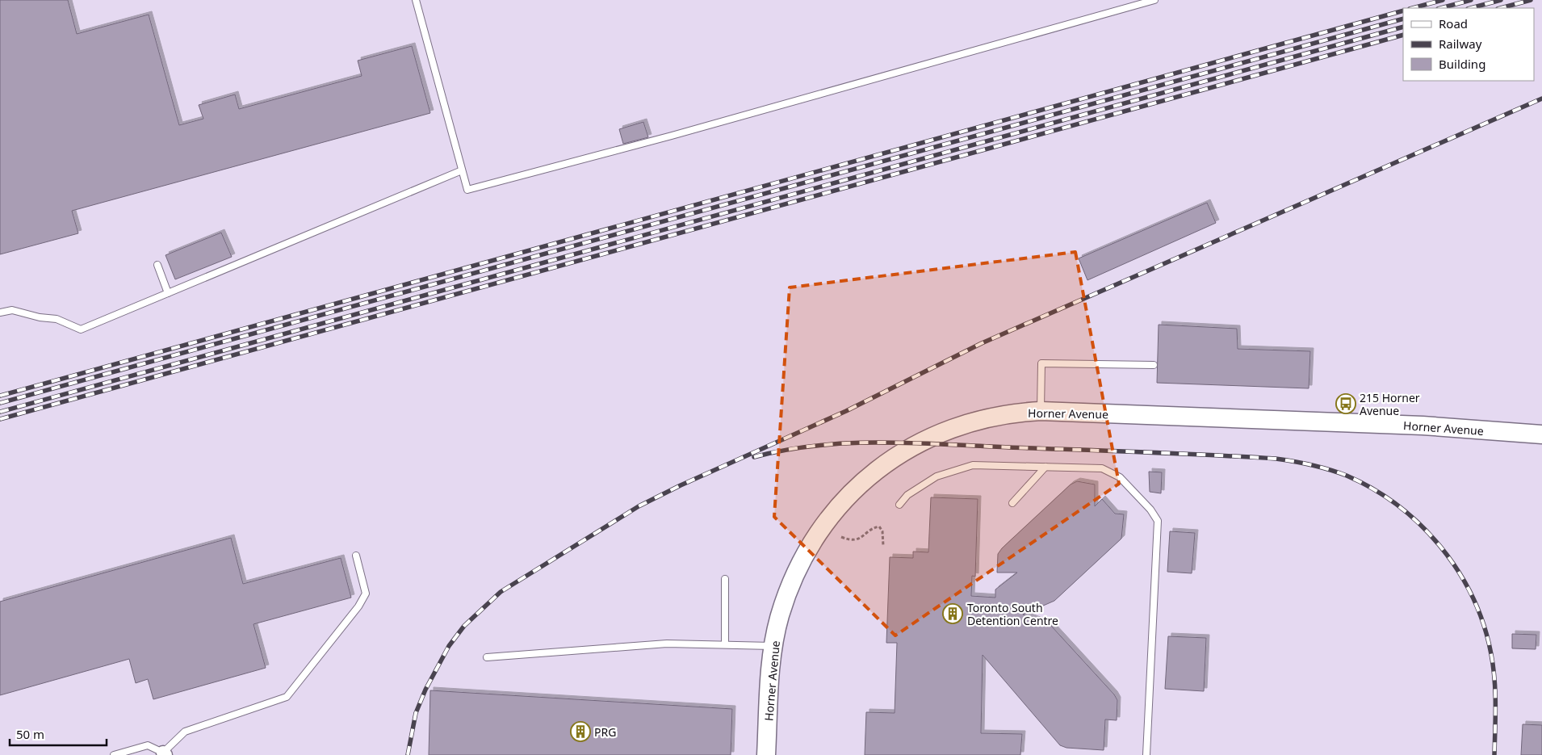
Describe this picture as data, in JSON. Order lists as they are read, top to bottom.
{
  "streets": {
    "main road": ["Horner Avenue"]
  },
  "places": {
    "bus stop": ["215 Horner Avenue"],
    "building": ["Toronto South Detention Centre", "PRG"]
  },
  "legend": ["Road", "Railway", "Building"],
  "scale_bar": "50 m"
}
